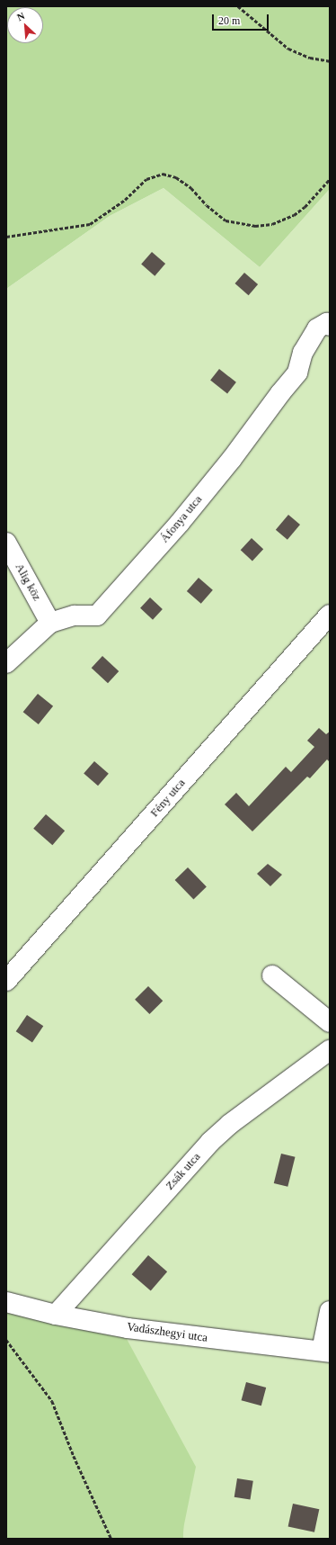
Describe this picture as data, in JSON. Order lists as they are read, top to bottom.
{
  "streets": {
    "street": [
      "Áfonya utca",
      "Alig köz",
      "Fény utca",
      "Zsák utca",
      "Vadászhegyi utca"
    ]
  },
  "crossings": [
    ["Áfonya utca", "Alig köz"],
    ["Zsák utca", "Vadászhegyi utca"]
  ],
  "scale_bar": "20 m",
  "north": "top left"
}
